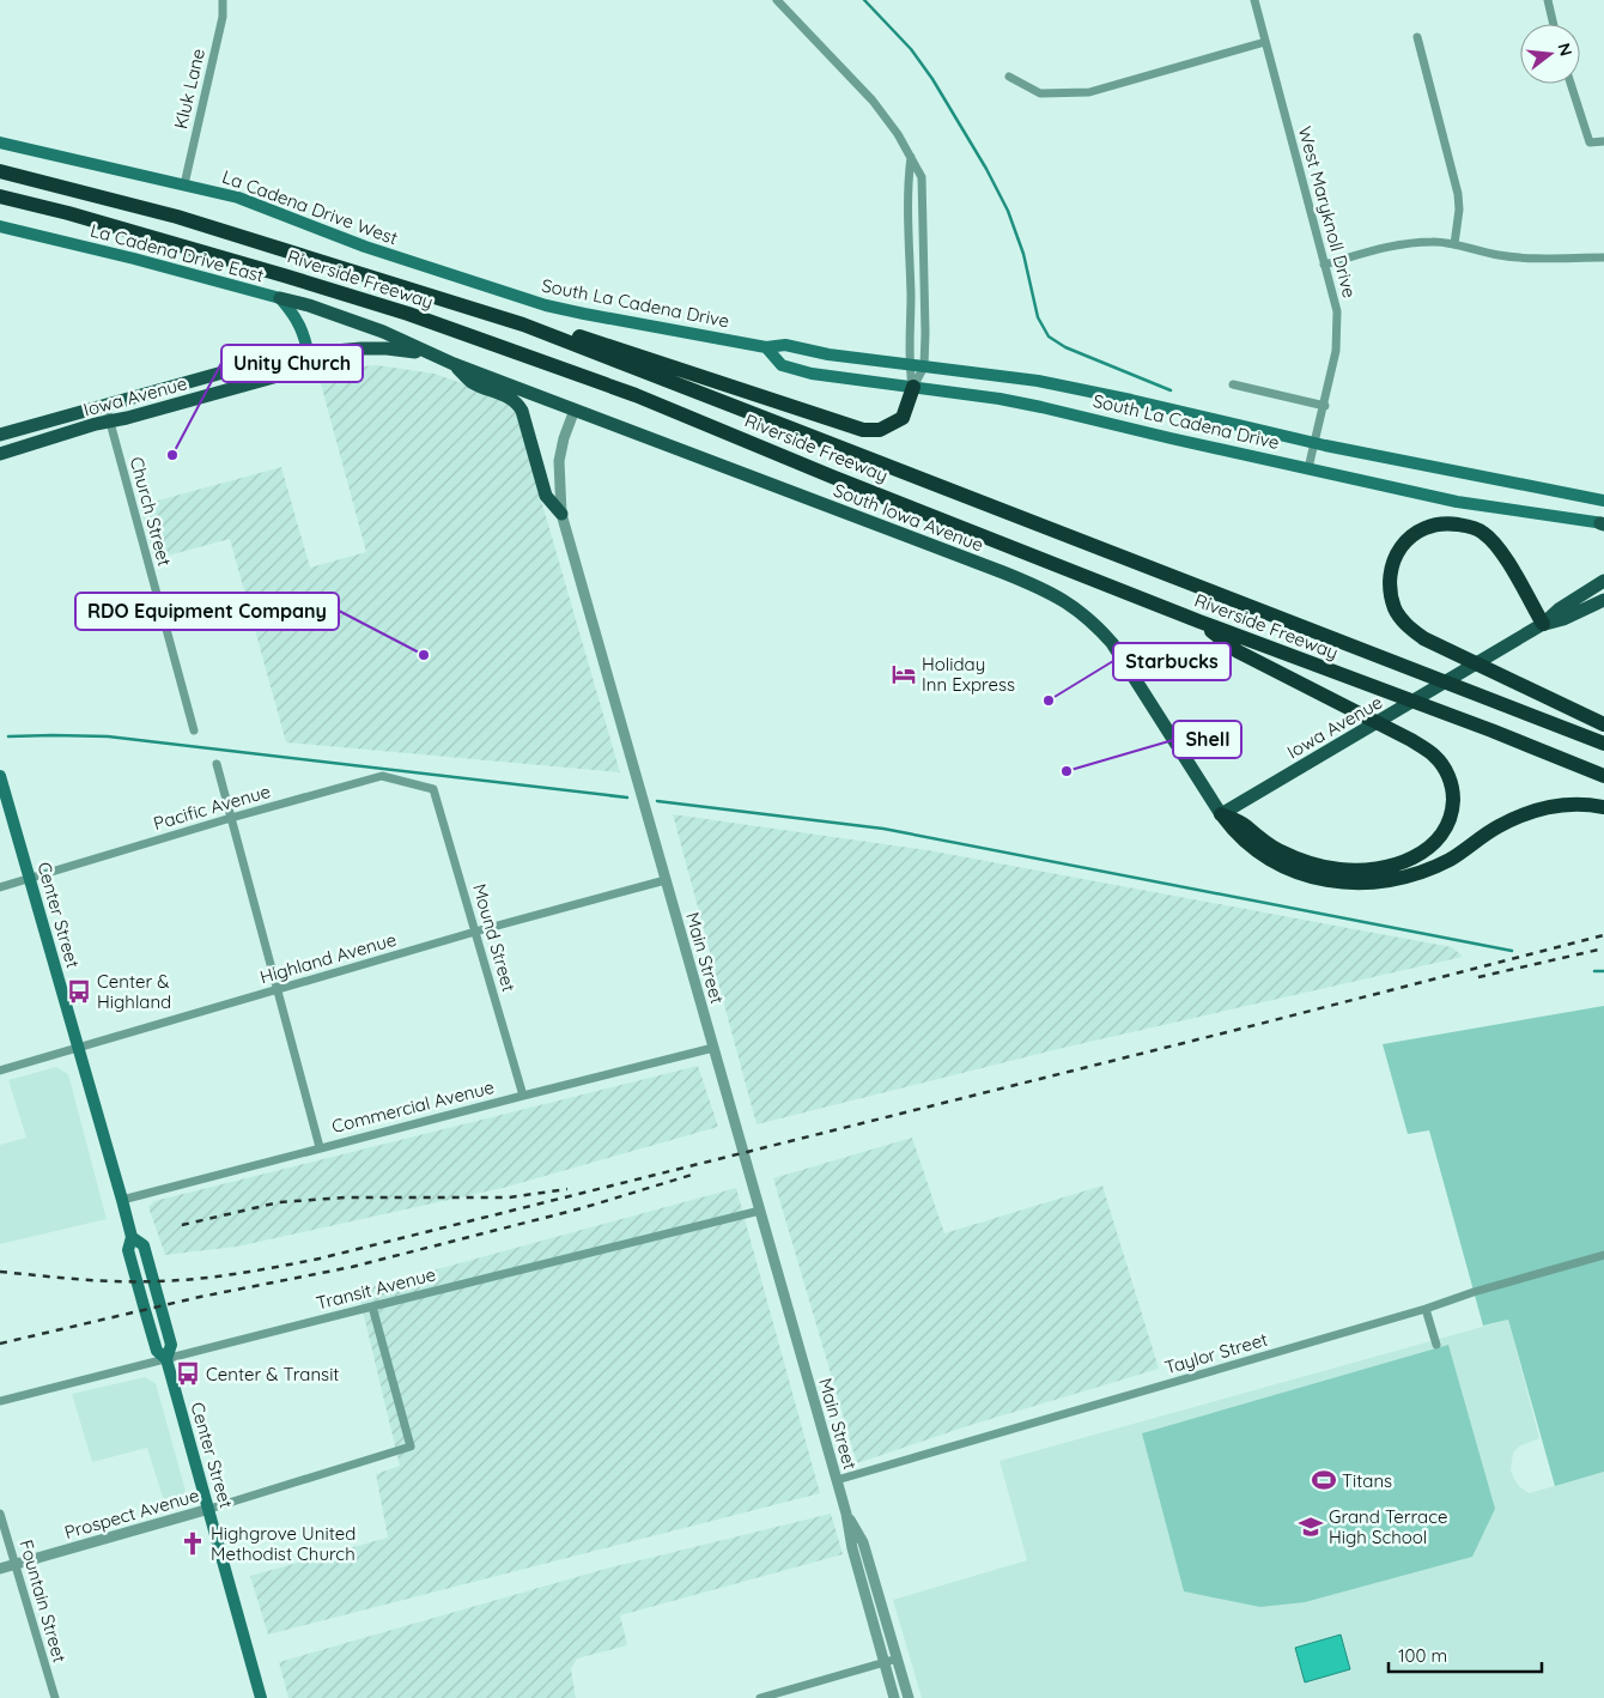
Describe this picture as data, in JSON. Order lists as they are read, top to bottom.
{
  "streets": {
    "highway": ["Riverside Freeway"],
    "main road": [
      "La Cadena Drive West",
      "La Cadena Drive East",
      "South La Cadena Drive",
      "Iowa Avenue",
      "South Iowa Avenue",
      "Center Street"
    ],
    "street": [
      "Kluk Lane",
      "West Maryknoll Drive",
      "Church Street",
      "Pacific Avenue",
      "Mound Street",
      "Highland Avenue",
      "Main Street",
      "Commercial Avenue",
      "Transit Avenue",
      "Taylor Street",
      "Prospect Avenue",
      "Fountain Street"
    ]
  },
  "crossings": [
    ["Kluk Lane", "La Cadena Drive West"],
    ["La Cadena Drive West", "South La Cadena Drive"],
    ["West Maryknoll Drive", "South La Cadena Drive"],
    ["La Cadena Drive East", "Iowa Avenue"],
    ["Iowa Avenue", "Church Street"],
    ["Iowa Avenue", "South Iowa Avenue"],
    ["South Iowa Avenue", "Main Street"],
    ["Pacific Avenue", "Center Street"],
    ["Pacific Avenue", "Mound Street"],
    ["Center Street", "Highland Avenue"],
    ["Center Street", "Commercial Avenue"],
    ["Center Street", "Transit Avenue"],
    ["Center Street", "Prospect Avenue"],
    ["Mound Street", "Highland Avenue"],
    ["Mound Street", "Commercial Avenue"],
    ["Highland Avenue", "Main Street"],
    ["Main Street", "Commercial Avenue"],
    ["Main Street", "Transit Avenue"],
    ["Main Street", "Taylor Street"],
    ["Transit Avenue", "Prospect Avenue"],
    ["Prospect Avenue", "Fountain Street"]
  ],
  "places": {
    "other": [
      "Unity Church",
      "RDO Equipment Company",
      "Starbucks",
      "Shell"
    ],
    "hotel": ["Holiday Inn Express"],
    "bus stop": ["Center & Highland", "Center & Transit"],
    "sports": ["Titans"],
    "school or university": ["Grand Terrace High School"],
    "church": ["Highgrove United Methodist Church"]
  },
  "scale_bar": "100 m",
  "north": "right"
}
